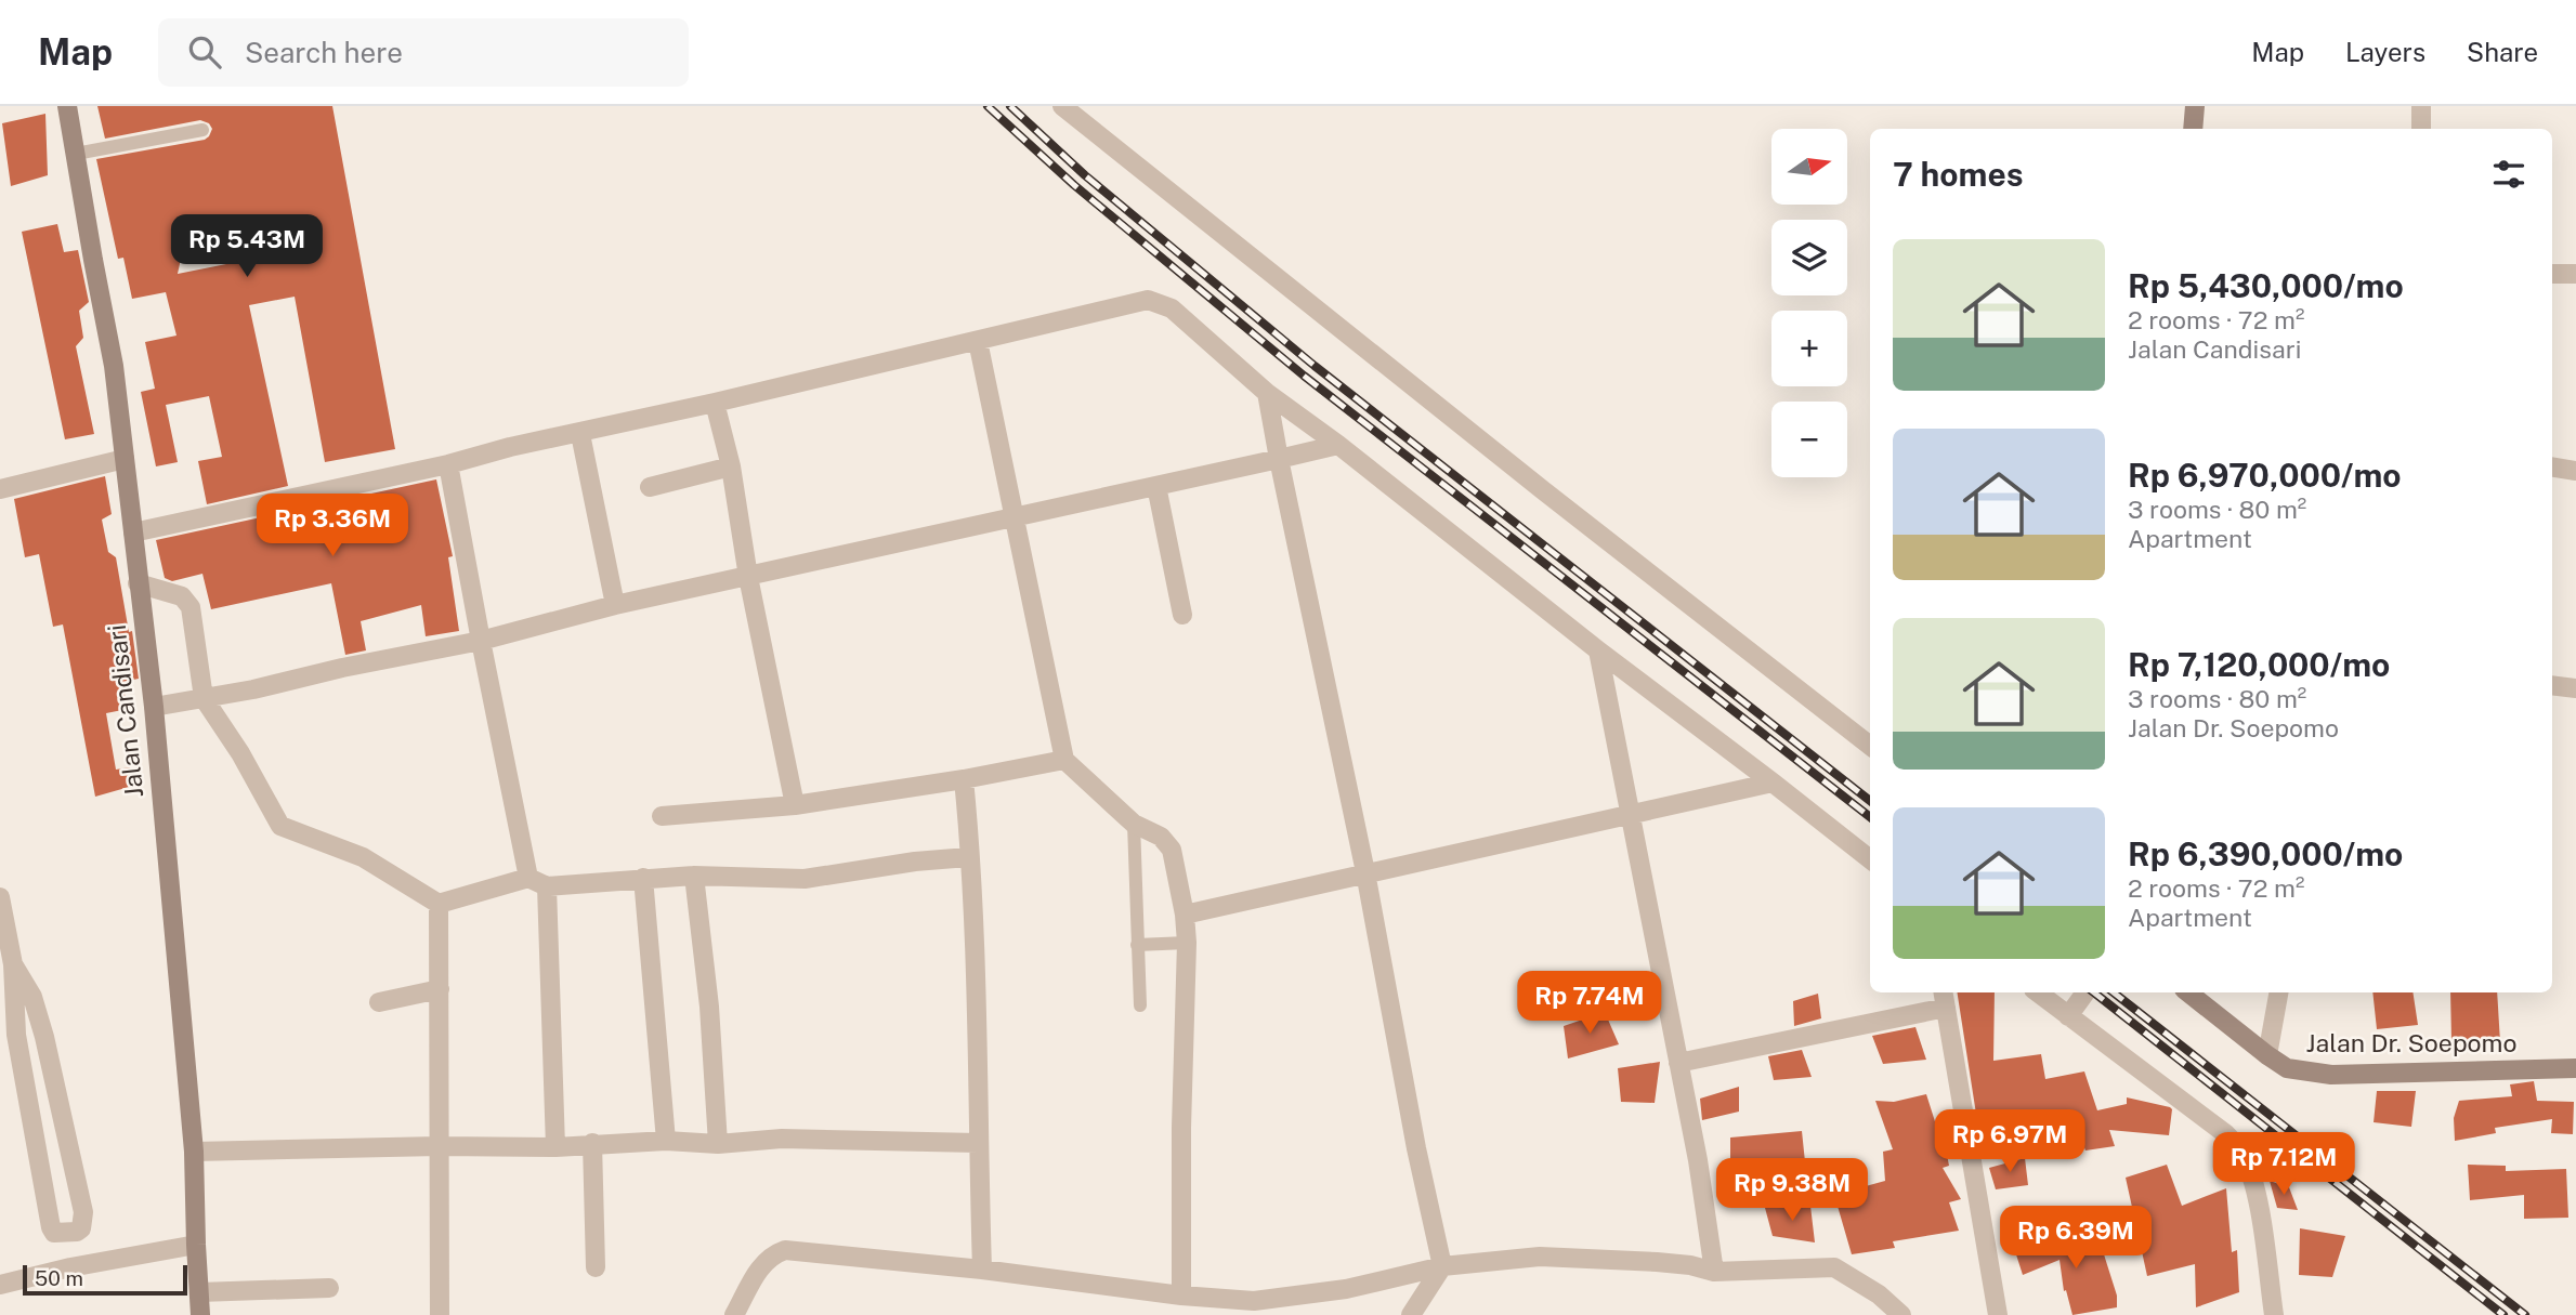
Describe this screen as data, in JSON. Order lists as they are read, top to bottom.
{
  "streets": {
    "street": ["Jalan Candisari", "Jalan Dr. Soepomo"]
  },
  "scale_bar": "50 m",
  "north": "right",
  "page": {
    "header": "Map",
    "search": "Search here",
    "nav": ["Map", "Layers", "Share"],
    "map_buttons": ["+", "−"],
    "heading": "7 homes",
    "price": [
      "Rp 5.43M",
      "Rp 3.36M",
      "Rp 7.74M",
      "Rp 6.97M",
      "Rp 7.12M",
      "Rp 9.38M",
      "Rp 6.39M"
    ],
    "list": [
      {
        "name": "Rp 5,430,000/mo",
        "note": "2 rooms · 72 m² · Jalan Candisari"
      },
      {
        "name": "Rp 6,970,000/mo",
        "note": "3 rooms · 80 m² · Apartment"
      },
      {
        "name": "Rp 7,120,000/mo",
        "note": "3 rooms · 80 m² · Jalan Dr. Soepomo"
      },
      {
        "name": "Rp 6,390,000/mo",
        "note": "2 rooms · 72 m² · Apartment"
      }
    ],
    "scale": "50 m"
  }
}
